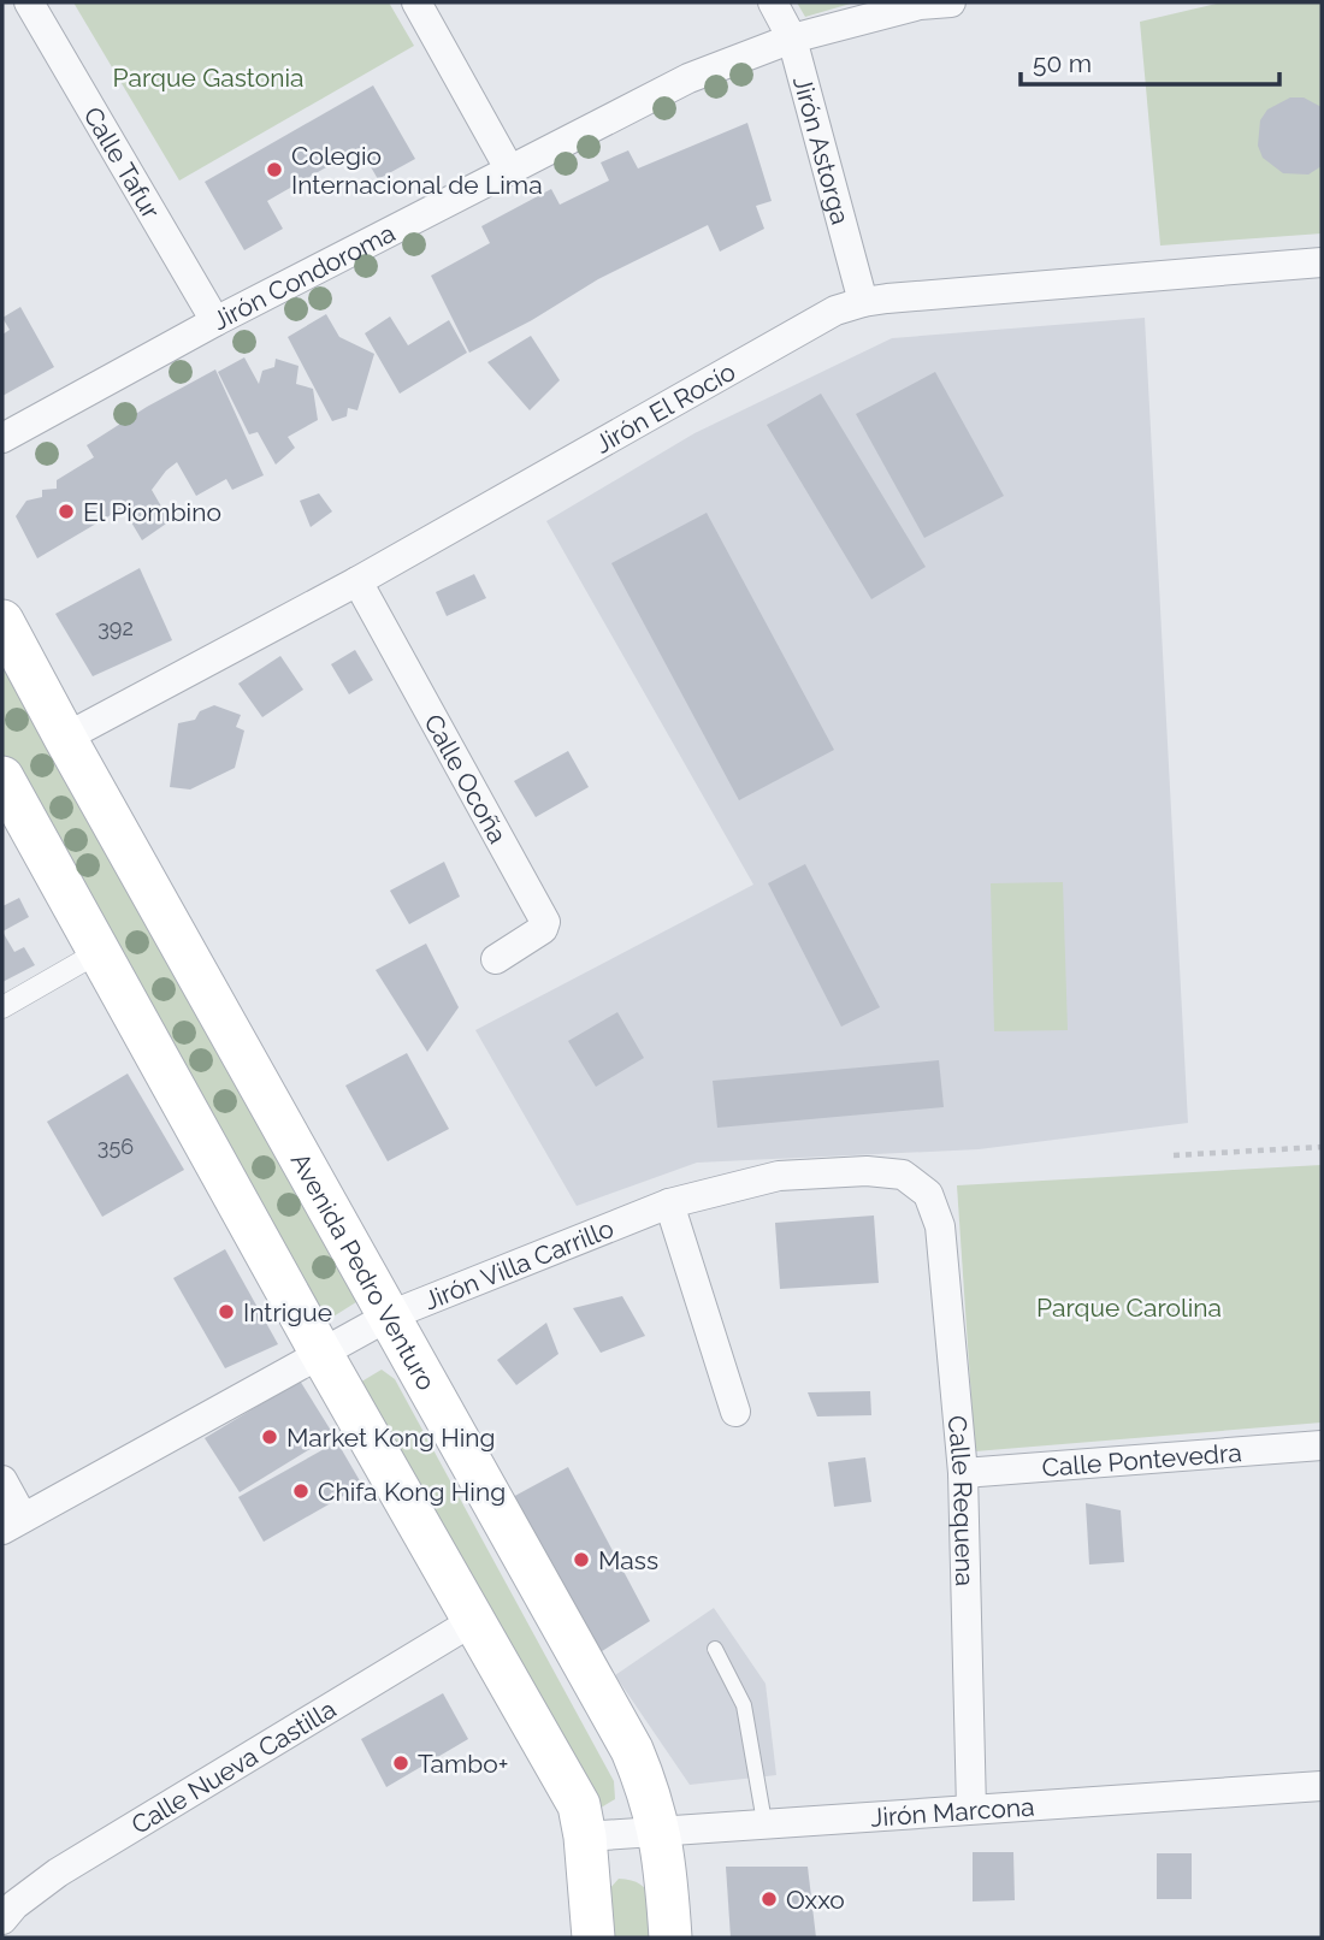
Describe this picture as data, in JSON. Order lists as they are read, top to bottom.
{
  "streets": {
    "main road": ["Avenida Pedro Venturo"],
    "street": [
      "Jirón Astorga",
      "Calle Tafur",
      "Jirón Condoroma",
      "Jirón El Rocío",
      "Calle Ocoña",
      "Jirón Villa Carrillo",
      "Calle Pontevedra",
      "Calle Requena",
      "Calle Nueva Castilla",
      "Jirón Marcona"
    ]
  },
  "crossings": [
    ["Jirón Astorga", "Jirón Condoroma"],
    ["Jirón Astorga", "Jirón El Rocío"],
    ["Calle Tafur", "Jirón Condoroma"],
    ["Jirón El Rocío", "Calle Ocoña"],
    ["Jirón El Rocío", "Avenida Pedro Venturo"],
    ["Jirón Villa Carrillo", "Avenida Pedro Venturo"],
    ["Jirón Villa Carrillo", "Calle Requena"],
    ["Avenida Pedro Venturo", "Jirón Marcona"],
    ["Calle Pontevedra", "Calle Requena"],
    ["Calle Requena", "Jirón Marcona"]
  ],
  "parks": ["Parque Gastonia", "Parque Carolina"],
  "places": [
    "Colegio Internacional de Lima",
    "El Piombino",
    "Intrigue",
    "Market Kong Hing",
    "Chifa Kong Hing",
    "Mass",
    "Tambo+",
    "Oxxo"
  ],
  "house_numbers": ["392", "356"],
  "scale_bar": "50 m"
}
